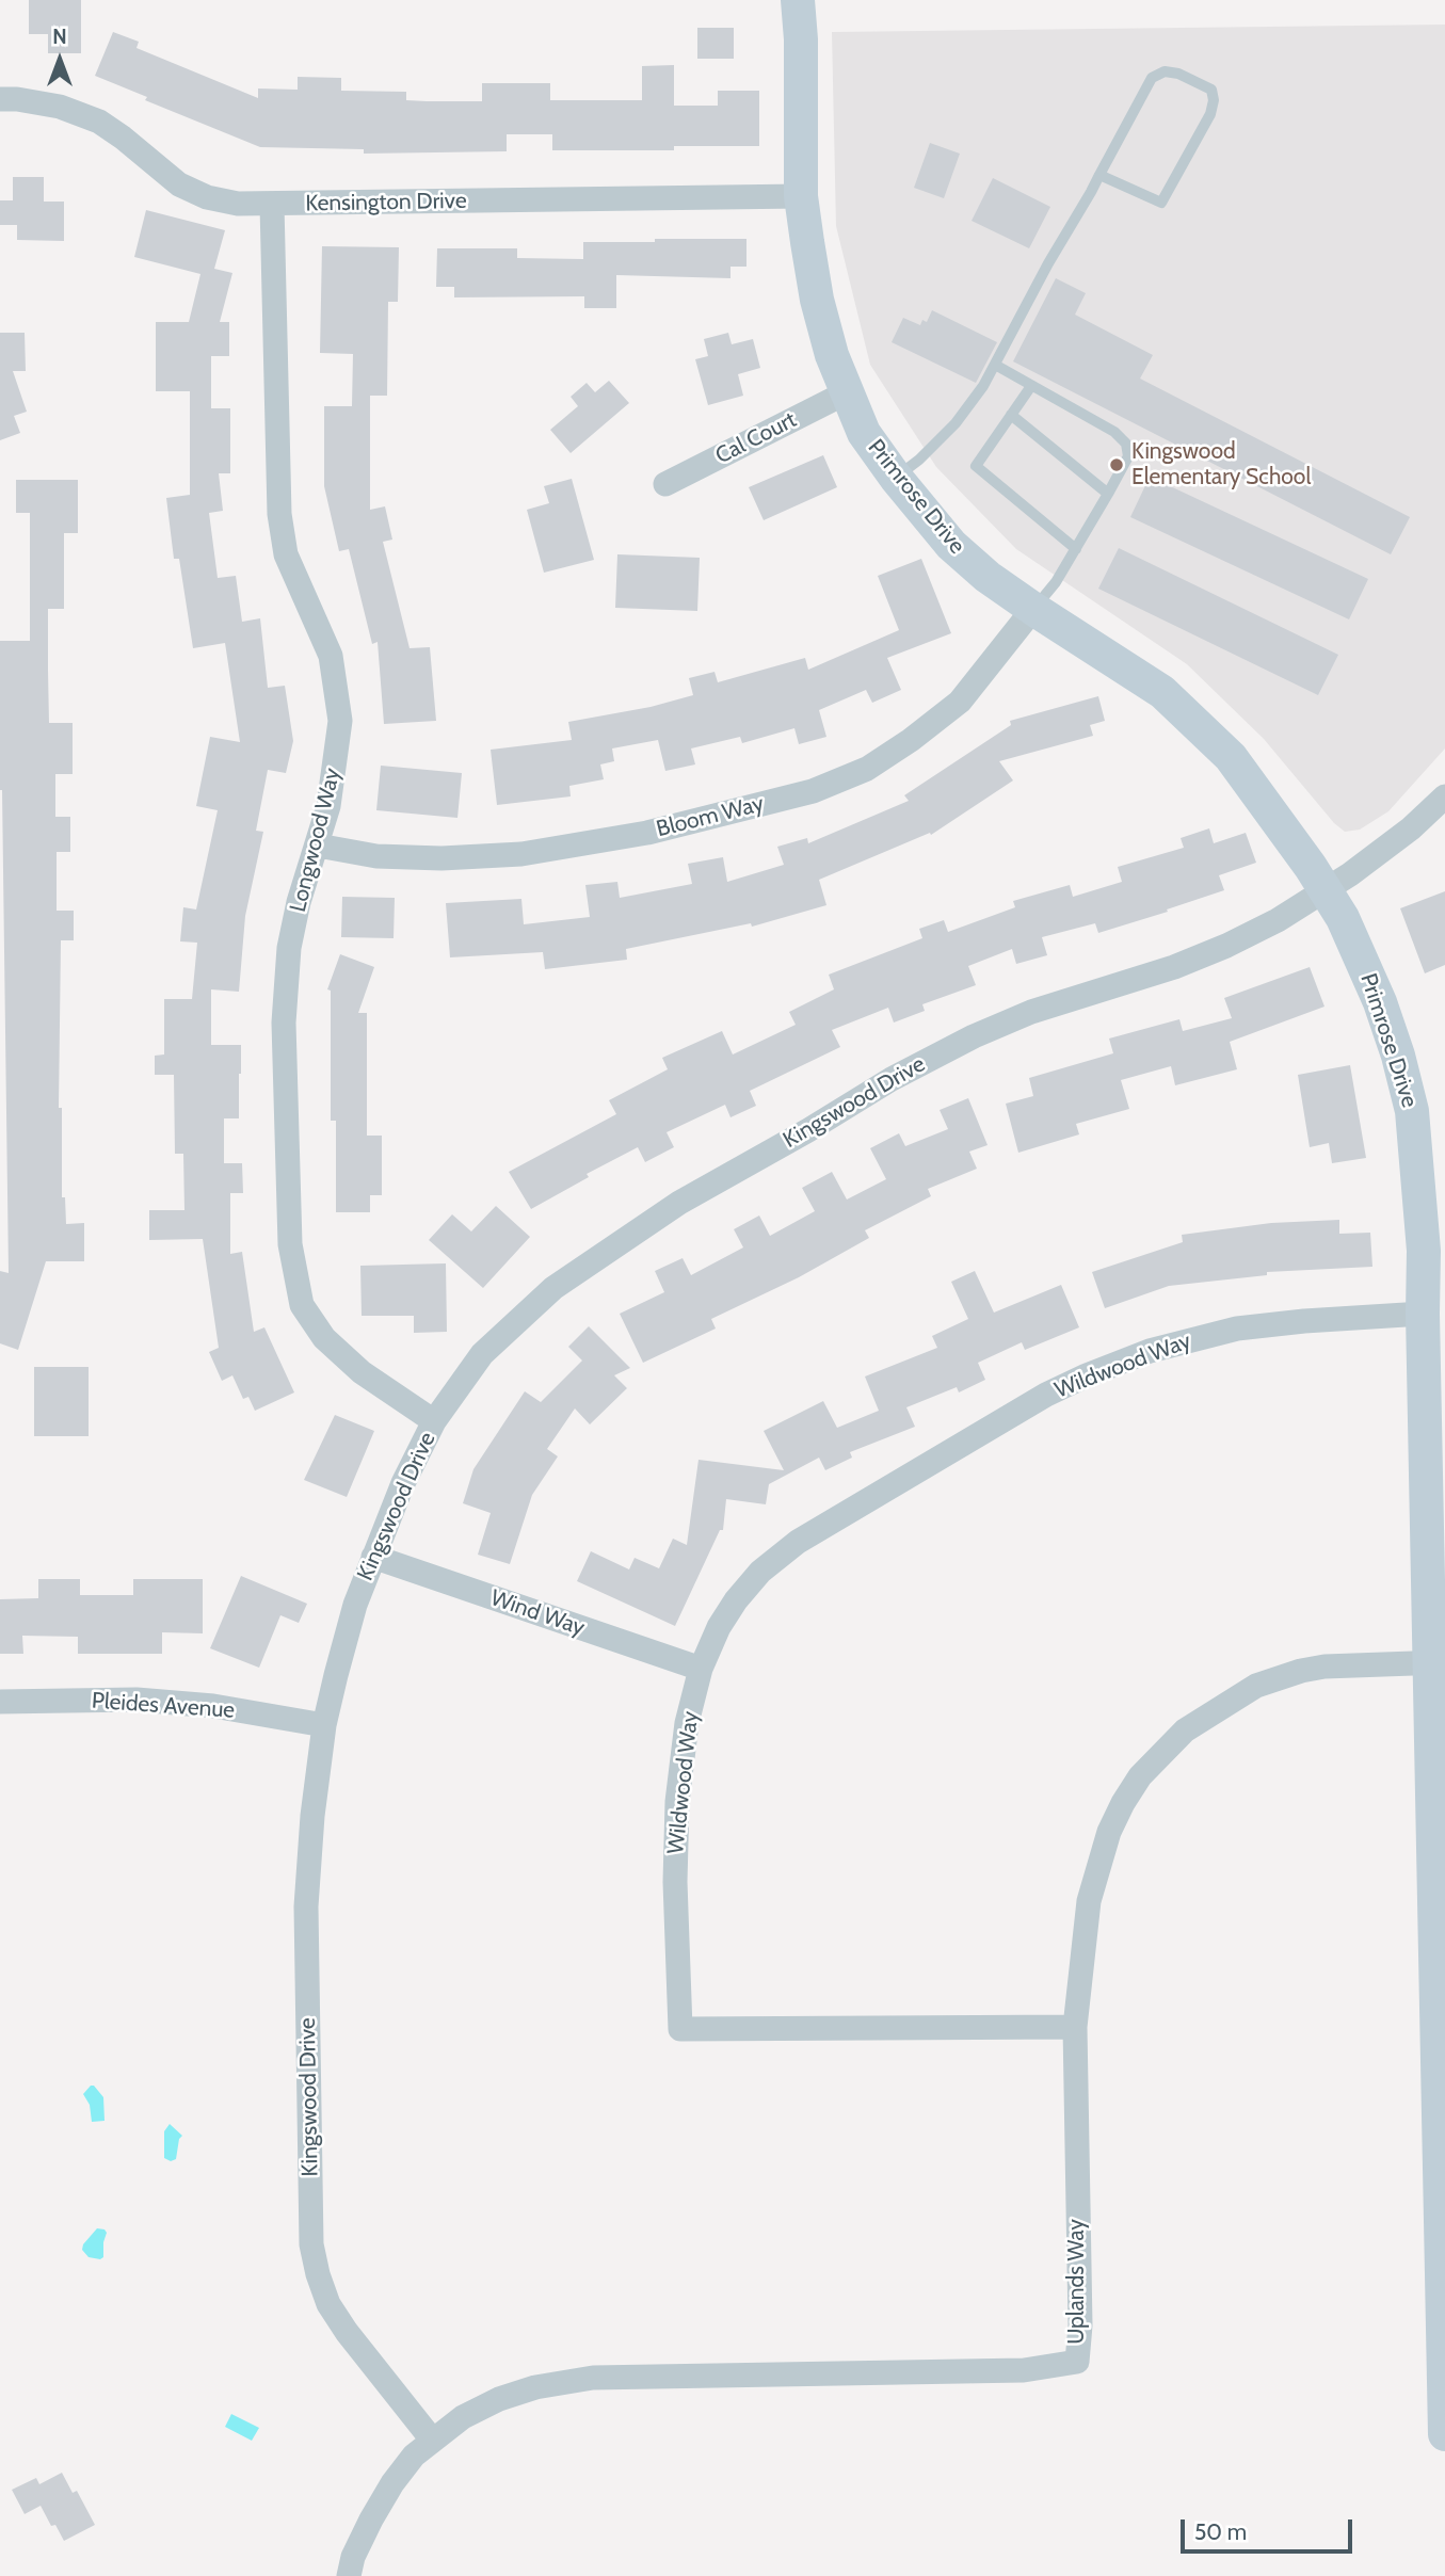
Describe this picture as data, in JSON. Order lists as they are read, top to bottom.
{
  "streets": {
    "street": [
      "Kensington Drive",
      "Cal Court",
      "Primrose Drive",
      "Bloom Way",
      "Longwood Way",
      "Kingswood Drive",
      "Wildwood Way",
      "Wind Way",
      "Pleides Avenue",
      "Uplands Way"
    ]
  },
  "crossings": [
    ["Kensington Drive", "Primrose Drive"],
    ["Kensington Drive", "Longwood Way"],
    ["Cal Court", "Primrose Drive"],
    ["Primrose Drive", "Bloom Way"],
    ["Primrose Drive", "Kingswood Drive"],
    ["Primrose Drive", "Wildwood Way"],
    ["Primrose Drive", "Uplands Way"],
    ["Bloom Way", "Longwood Way"],
    ["Longwood Way", "Kingswood Drive"],
    ["Kingswood Drive", "Wind Way"],
    ["Kingswood Drive", "Pleides Avenue"],
    ["Kingswood Drive", "Uplands Way"],
    ["Wildwood Way", "Wind Way"],
    ["Wildwood Way", "Uplands Way"]
  ],
  "places": ["Kingswood Elementary School"],
  "scale_bar": "50 m",
  "north": "top"
}
